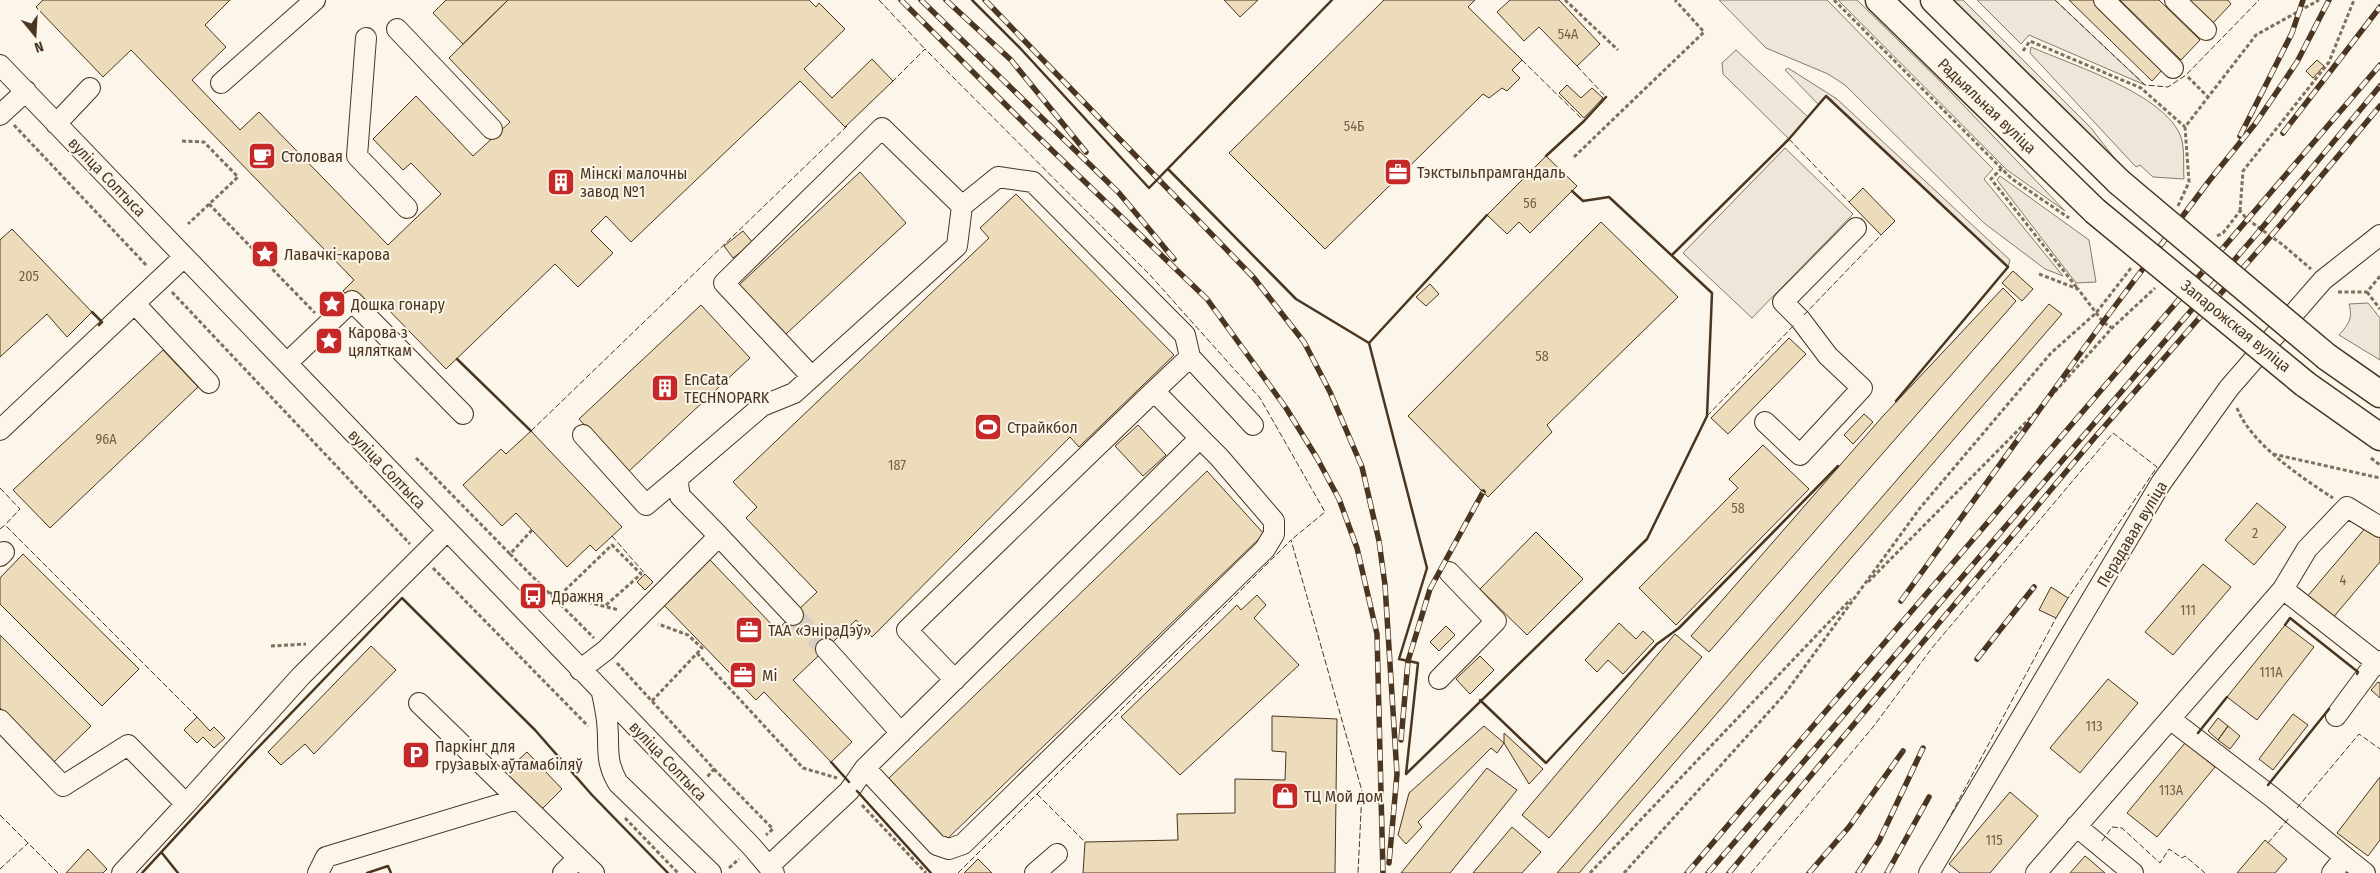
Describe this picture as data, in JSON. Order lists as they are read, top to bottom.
{
  "streets": {
    "main road": ["Радыяльная вуліца", "Запарожская вуліца"],
    "street": ["вуліца Солтыса", "Перадавая вуліца"]
  },
  "crossings": [
    ["Радыяльная вуліца", "Запарожская вуліца"]
  ],
  "places": {
    "cafe": ["Столовая"],
    "office": ["Тэкстыльпрамгандаль", "ТАА «ЭніраДэў»", "Mi"],
    "building": ["Мінскі малочны завод №1", "EnCata TECHNOPARK"],
    "place": ["Лавачкі-карова", "Дошка гонару", "Карова з цяляткам"],
    "sports": ["Страйкбол"],
    "bus stop": ["Дражня"],
    "parking": ["Паркінг для грузавых аўтамабіляў"],
    "shop": ["ТЦ Мой дом"]
  },
  "house_numbers": [
    "54А",
    "54Б",
    "56",
    "205",
    "58",
    "96А",
    "187",
    "58",
    "2",
    "4",
    "111",
    "111А",
    "113",
    "113А",
    "115"
  ],
  "north": "bottom"
}
